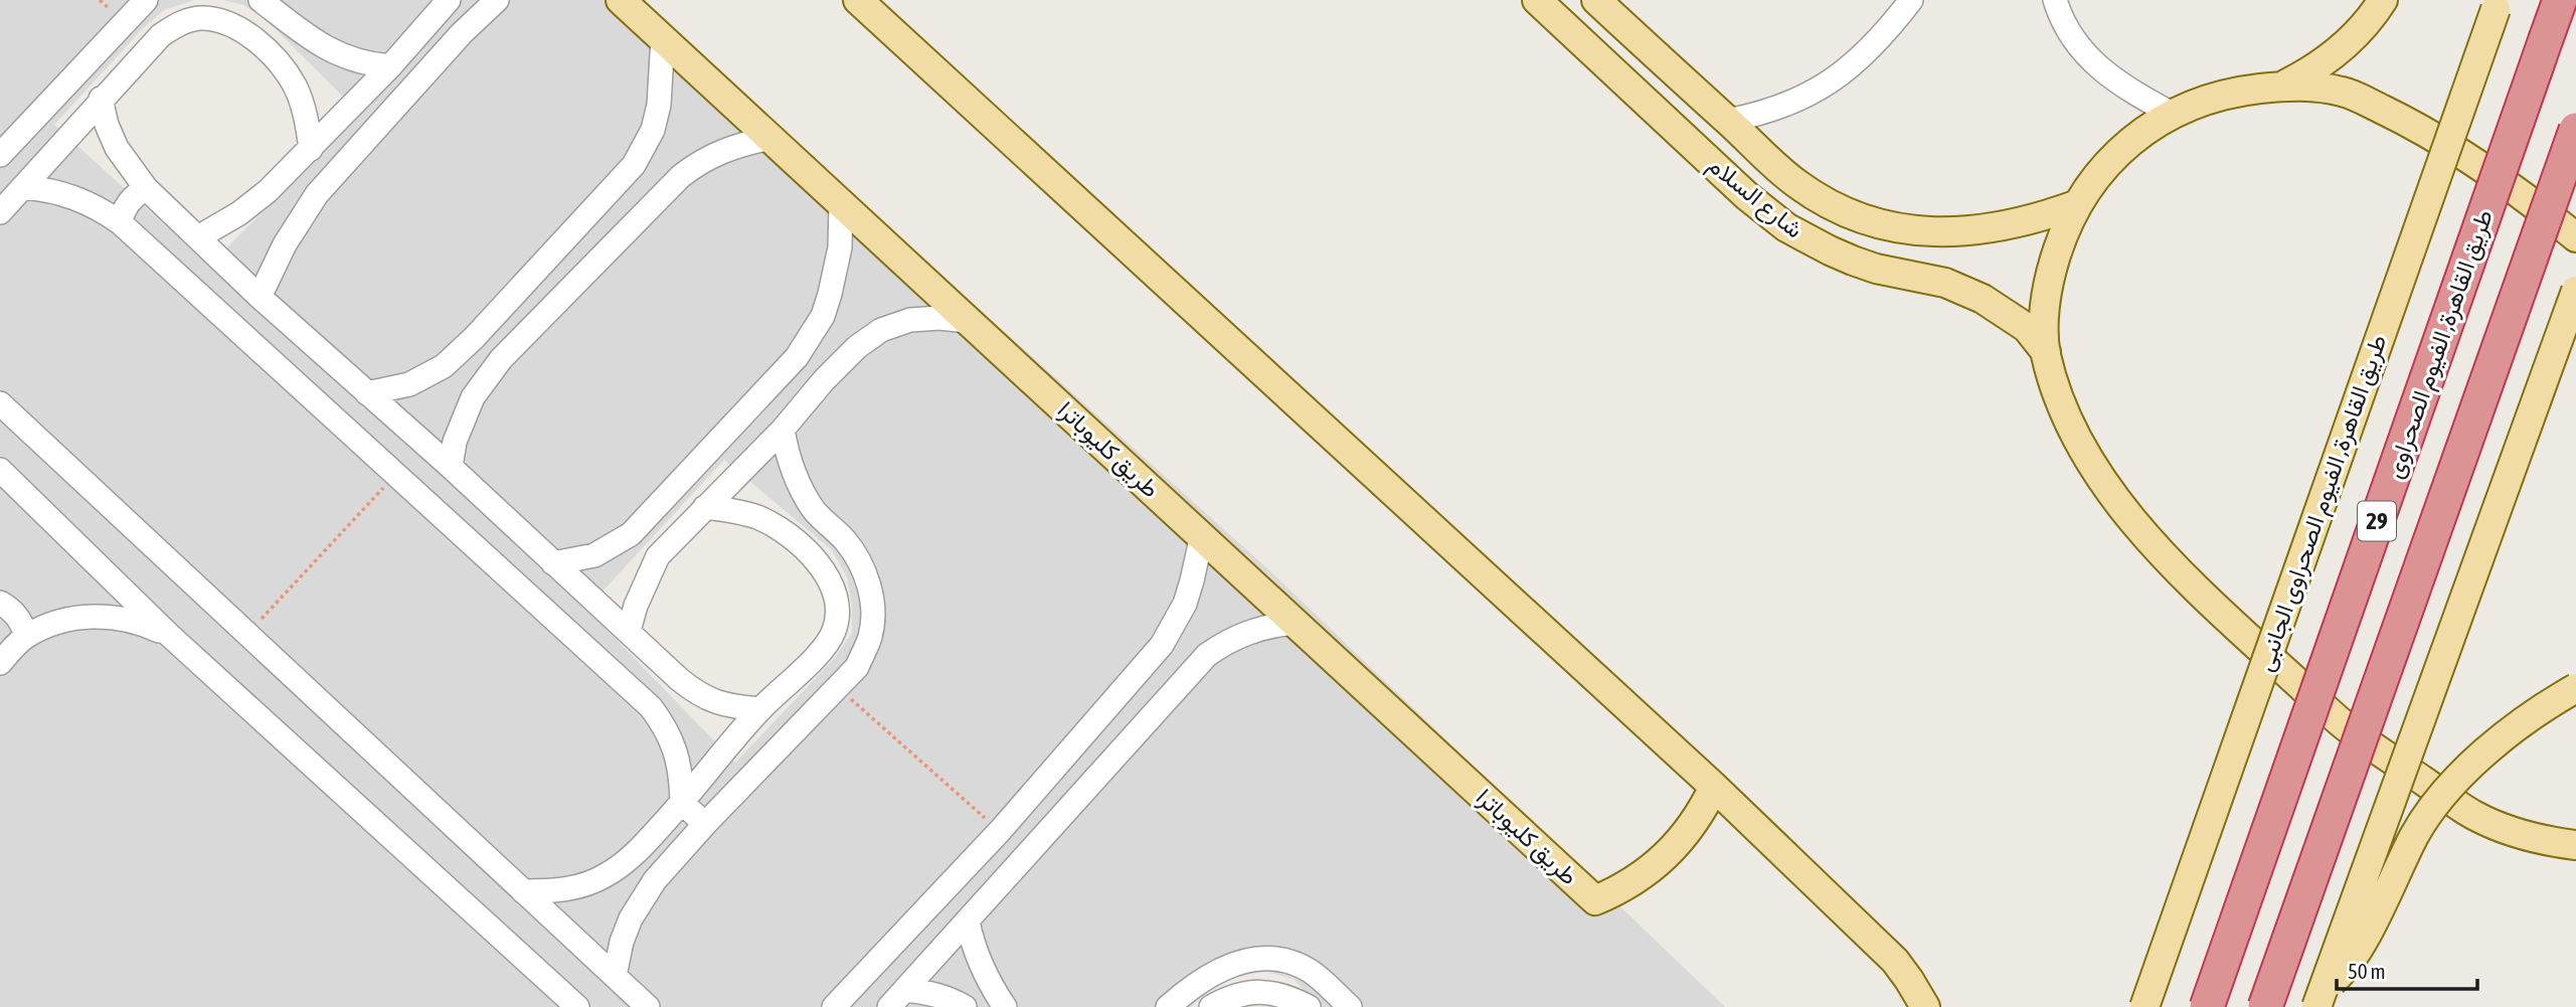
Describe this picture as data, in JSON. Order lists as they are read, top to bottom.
{
  "streets": {
    "highway": ["طريق القاهرة, الفيوم الصحراوى", "29"],
    "main road": ["شارع السلام", "طريق كليوباترا", "طريق القاهرة, الفيوم الصحراوى الجانبى"]
  },
  "scale_bar": "50 m"
}
